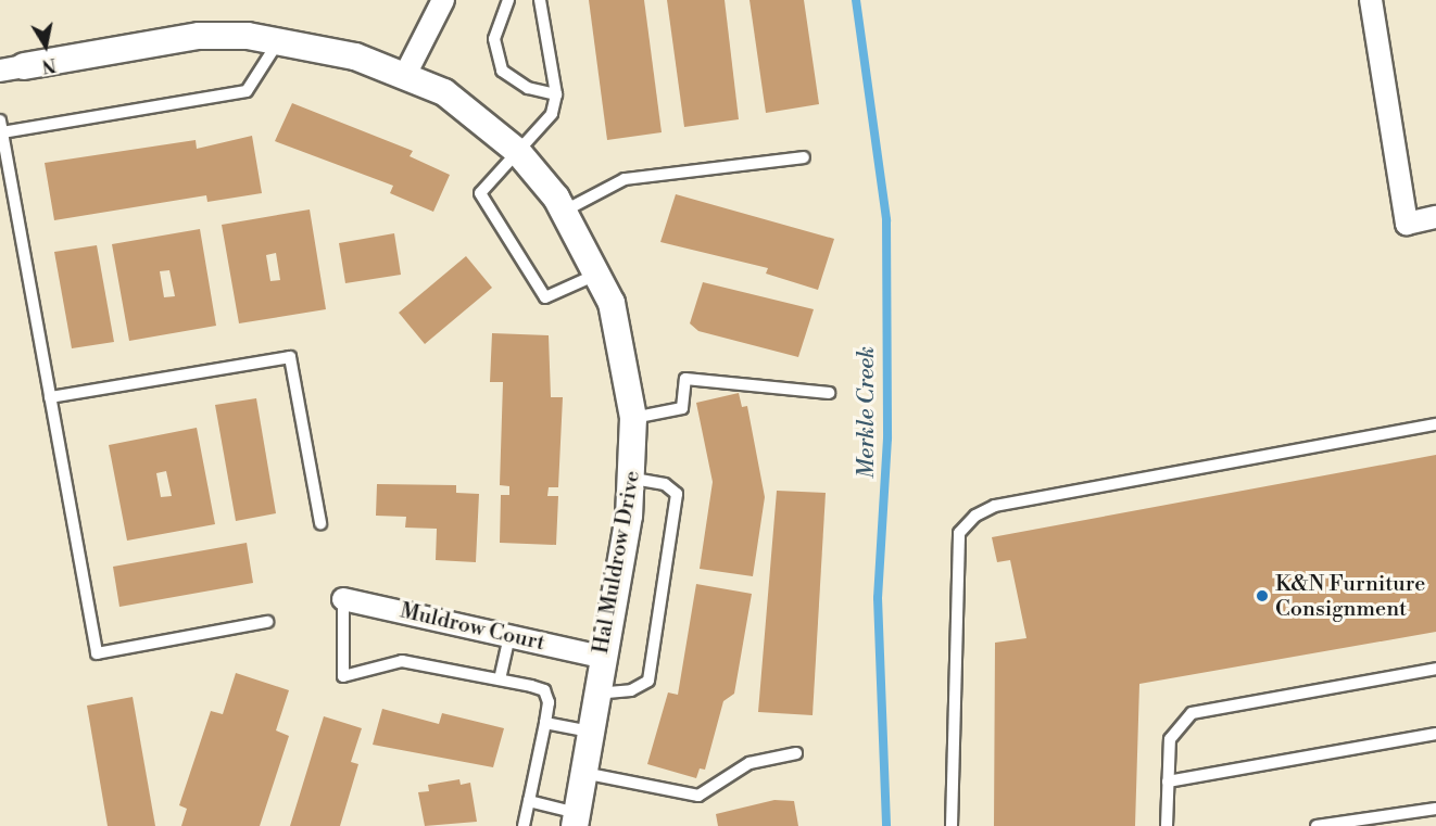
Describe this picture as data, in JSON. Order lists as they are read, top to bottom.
{
  "streets": {
    "street": ["Hal Muldrow Drive", "Muldrow Court"]
  },
  "crossings": [
    ["Hal Muldrow Drive", "Muldrow Court"]
  ],
  "water": ["Merkle Creek"],
  "places": ["K&N Furniture Consignment"],
  "north": "bottom"
}
